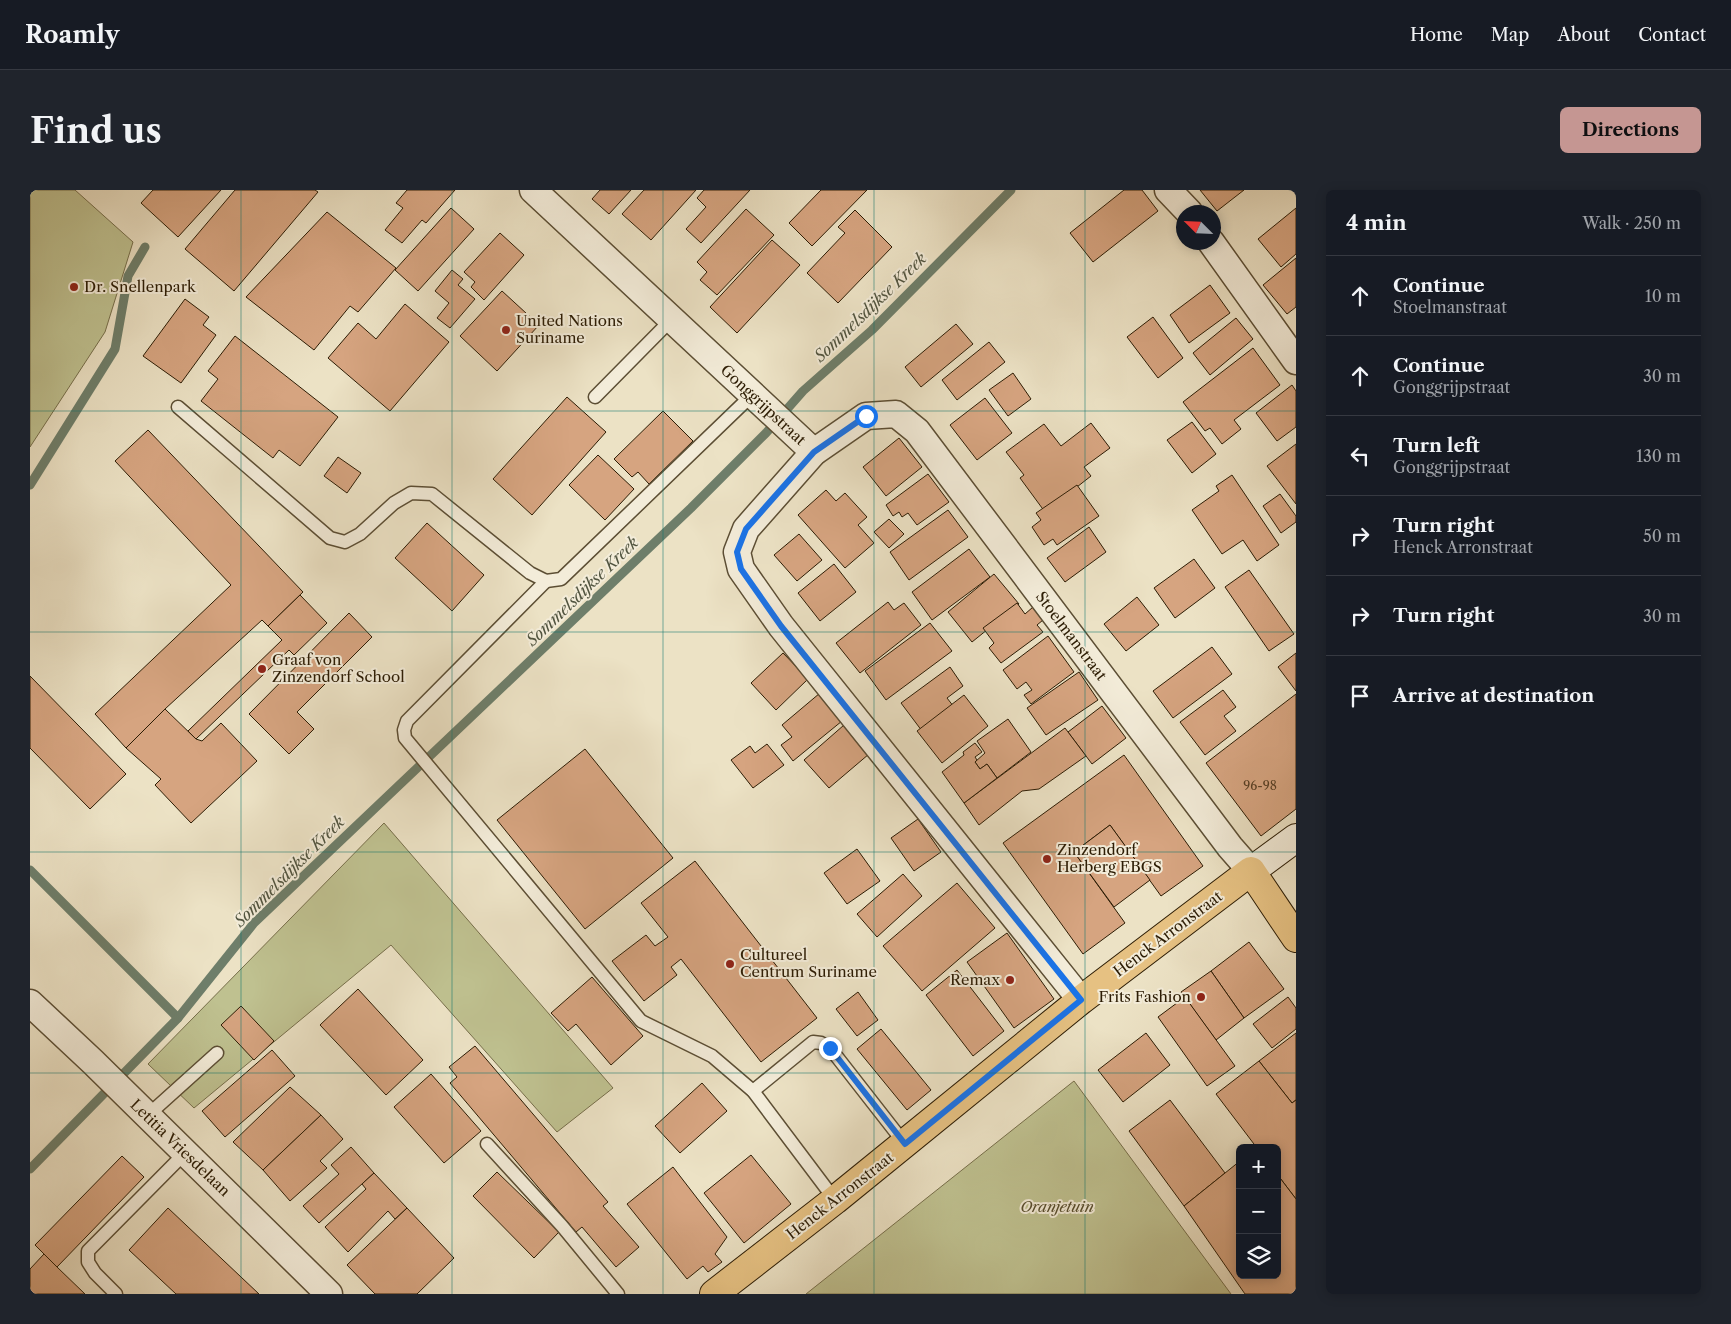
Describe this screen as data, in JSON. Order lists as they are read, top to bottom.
{
  "streets": {
    "main road": ["Stoelmanstraat", "Henck Arronstraat"],
    "street": ["Gonggrijpstraat", "Letitia Vriesdelaan"]
  },
  "crossings": [
    ["Gonggrijpstraat", "Stoelmanstraat"],
    ["Gonggrijpstraat", "Henck Arronstraat"],
    ["Stoelmanstraat", "Henck Arronstraat"]
  ],
  "water": ["Sommelsdijkse Kreek"],
  "parks": ["Oranjetuin"],
  "places": [
    "Dr. Snellenpark",
    "United Nations Suriname",
    "Graaf von Zinzendorf School",
    "Zinzendorf Herberg EBGS",
    "Cultureel Centrum Suriname",
    "Remax",
    "Frits Fashion"
  ],
  "house_numbers": ["96-98"],
  "north": "top left",
  "page": {
    "header": "Roamly",
    "nav": [
      "Home",
      "Map",
      "About",
      "Contact"
    ],
    "buttons": "Directions",
    "title": "Find us",
    "heading": ["4 min", "Walk · 250 m"],
    "list": [
      ["Continue", "Stoelmanstraat", "10 m"],
      ["Continue", "Gonggrijpstraat", "30 m"],
      ["Turn left", "Gonggrijpstraat", "130 m"],
      ["Turn right", "Henck Arronstraat", "50 m"],
      ["Turn right", "30 m"],
      "Arrive at destination"
    ],
    "map_buttons": ["+", "−"]
  }
}
